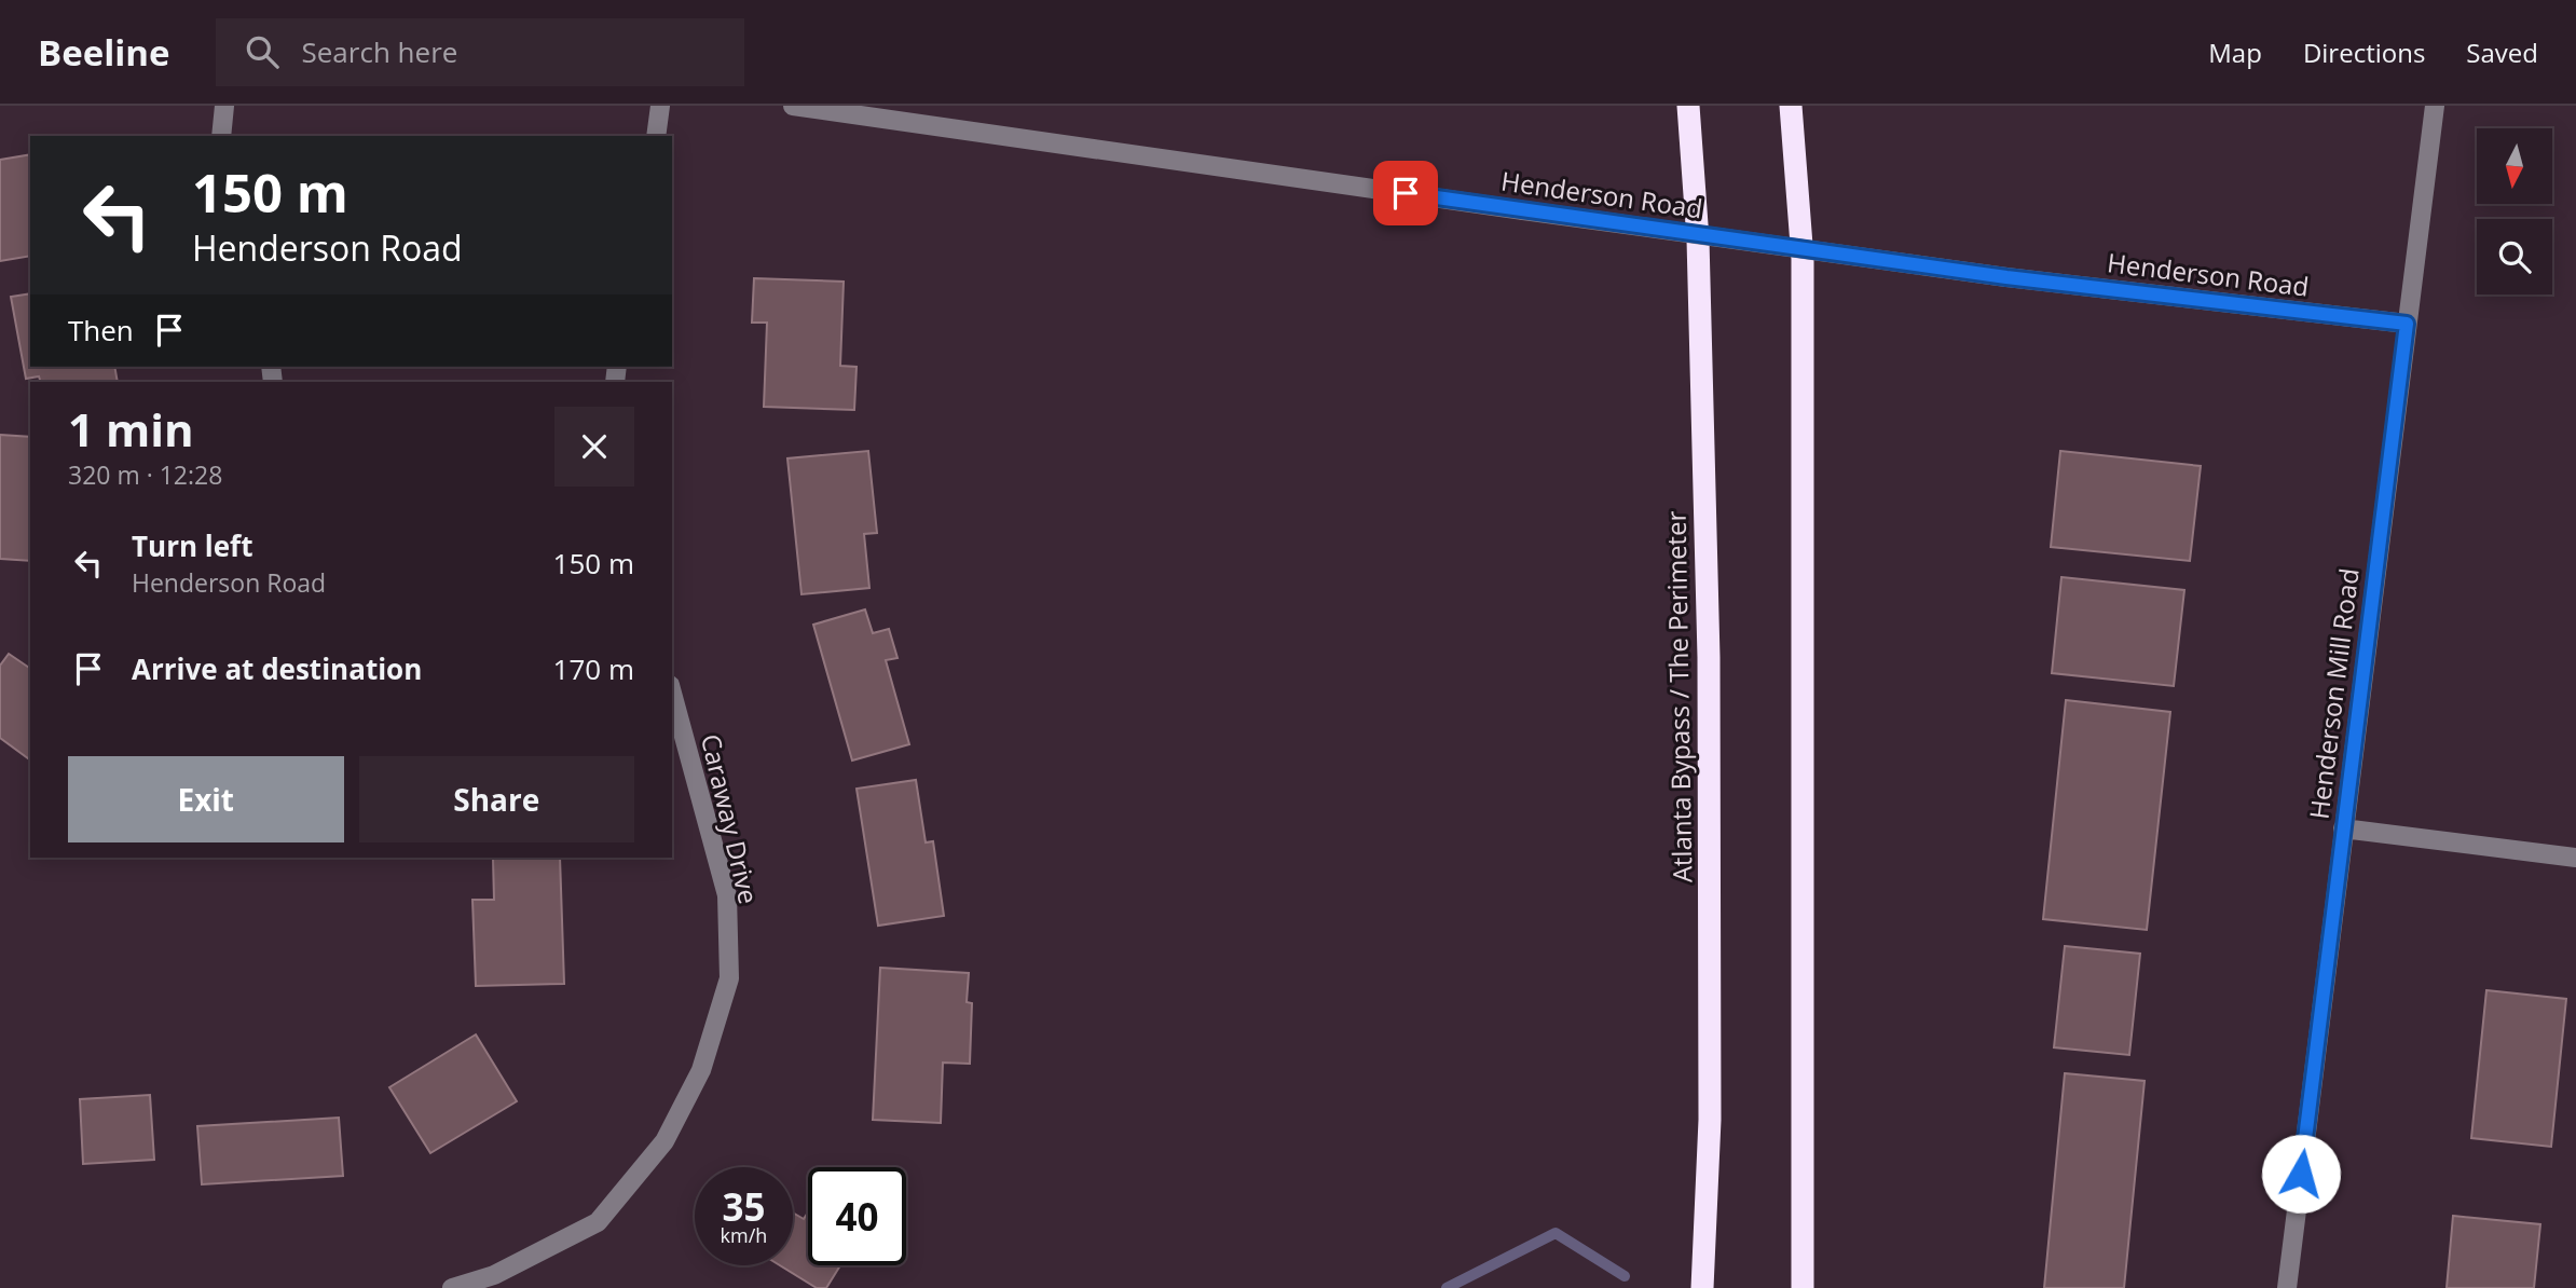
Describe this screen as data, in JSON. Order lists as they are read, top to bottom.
{
  "streets": {
    "highway": ["Atlanta Bypass / The Perimeter"],
    "street": ["Henderson Road", "Henderson Mill Road", "Caraway Drive"]
  },
  "crossings": [
    ["Henderson Road", "Henderson Mill Road"]
  ],
  "north": "bottom",
  "page": {
    "header": "Beeline",
    "search": "Search here",
    "nav": ["Map", "Directions", "Saved"],
    "turn": ["150 m", "Henderson Road"],
    "then": "Then",
    "heading": ["1 min", "320 m · 12:28"],
    "list": [
      {
        "name": "Turn left",
        "note": "Henderson Road",
        "value": "150 m"
      },
      {
        "name": "Arrive at destination",
        "value": "170 m"
      }
    ],
    "buttons": ["Exit", "Share"],
    "speed": "35 km/h",
    "limit": "40"
  }
}
